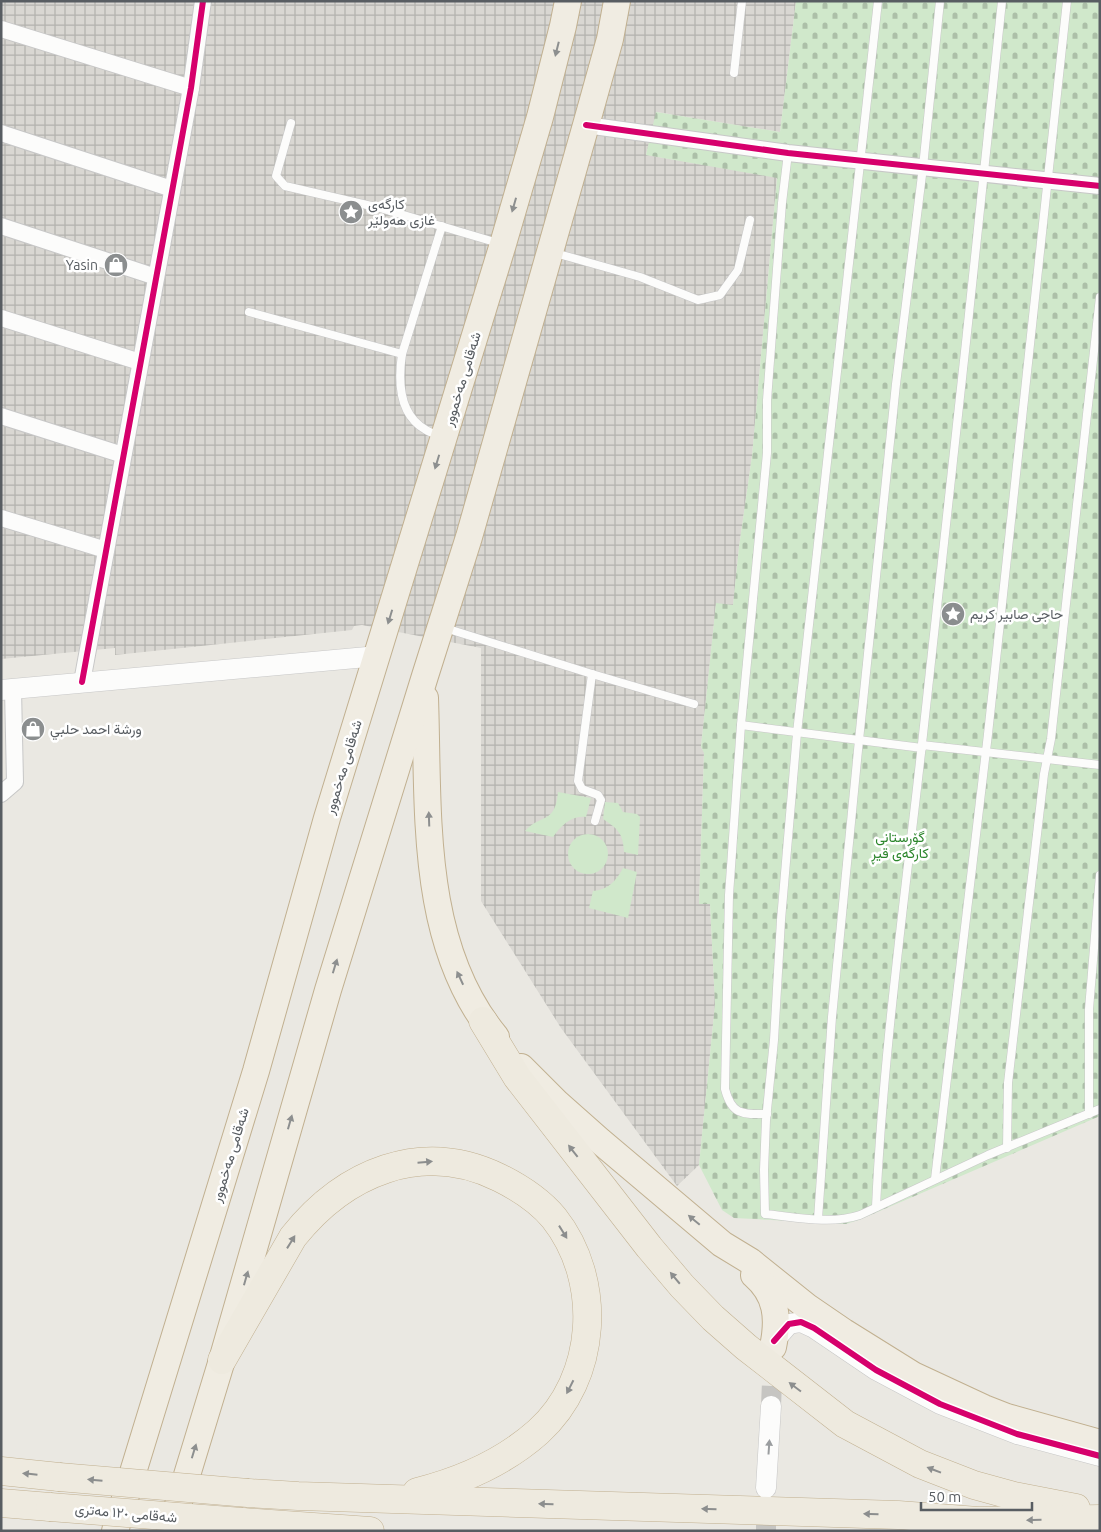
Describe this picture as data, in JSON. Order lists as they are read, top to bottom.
{
  "streets": {
    "highway": ["شەقامی مەخموور", "شەقامی ١٢٠ مەتری"]
  },
  "parks": ["گۆڕستانی کارگەی قیڕ"],
  "places": {
    "place": ["کارگەی غازی هەولێر", "حاجی صابیر کریم"],
    "shop": ["Yasin", "ورشة احمد حلبي"]
  },
  "scale_bar": "50 m"
}
